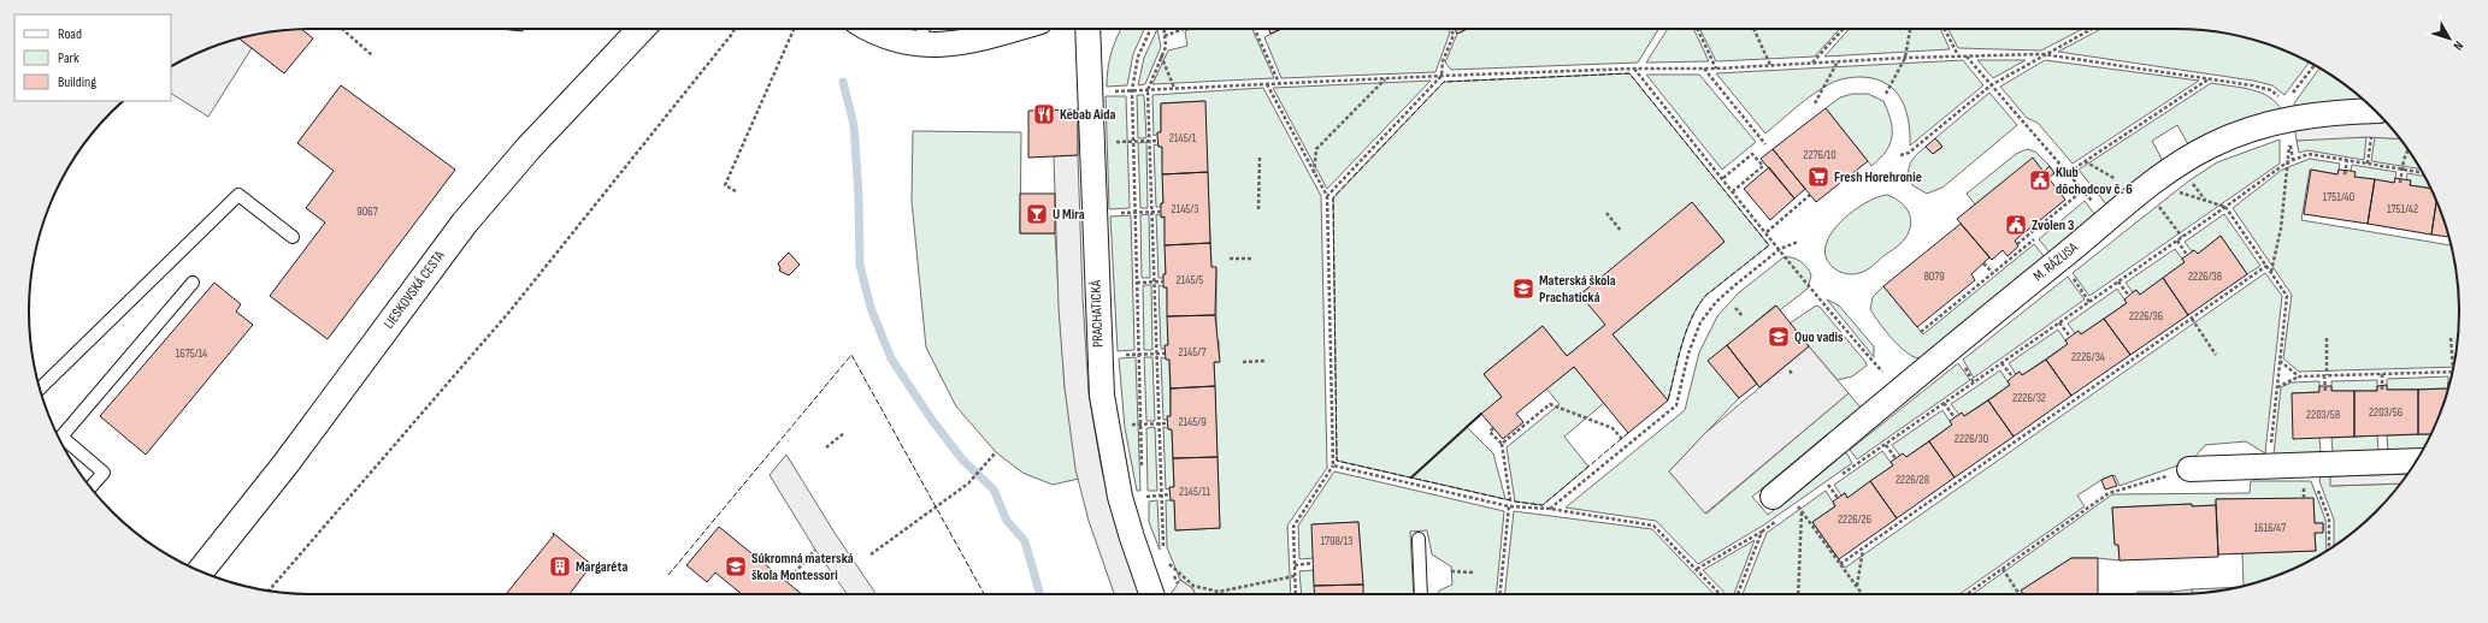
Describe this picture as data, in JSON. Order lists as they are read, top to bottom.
{
  "streets": {
    "street": ["M. RÁZUSA", "LIESKOVSKÁ CESTA", "PRACHATICKÁ"]
  },
  "places": {
    "restaurant": ["Kebab Aida"],
    "supermarket": ["Fresh Horehronie"],
    "public building": ["Klub dôchodcov č. 6", "Zvolen 3"],
    "bar": ["U Mira"],
    "school or university": ["Materská škola Prachatická", "Quo vadis", "Súkromná materská škola Montessori"],
    "building": ["Margaréta"]
  },
  "house_numbers": [
    "2145/1",
    "2276/10",
    "1751/40",
    "2145/3",
    "1751/42",
    "9067",
    "8079",
    "2226/38",
    "2145/5",
    "2226/36",
    "2145/7",
    "1675/14",
    "2226/34",
    "2226/32",
    "2203/56",
    "2203/58",
    "2145/9",
    "2226/30",
    "2226/28",
    "2145/11",
    "2226/26",
    "1616/47",
    "1798/13"
  ],
  "legend": ["Road", "Park", "Building"],
  "north": "bottom right"
}
